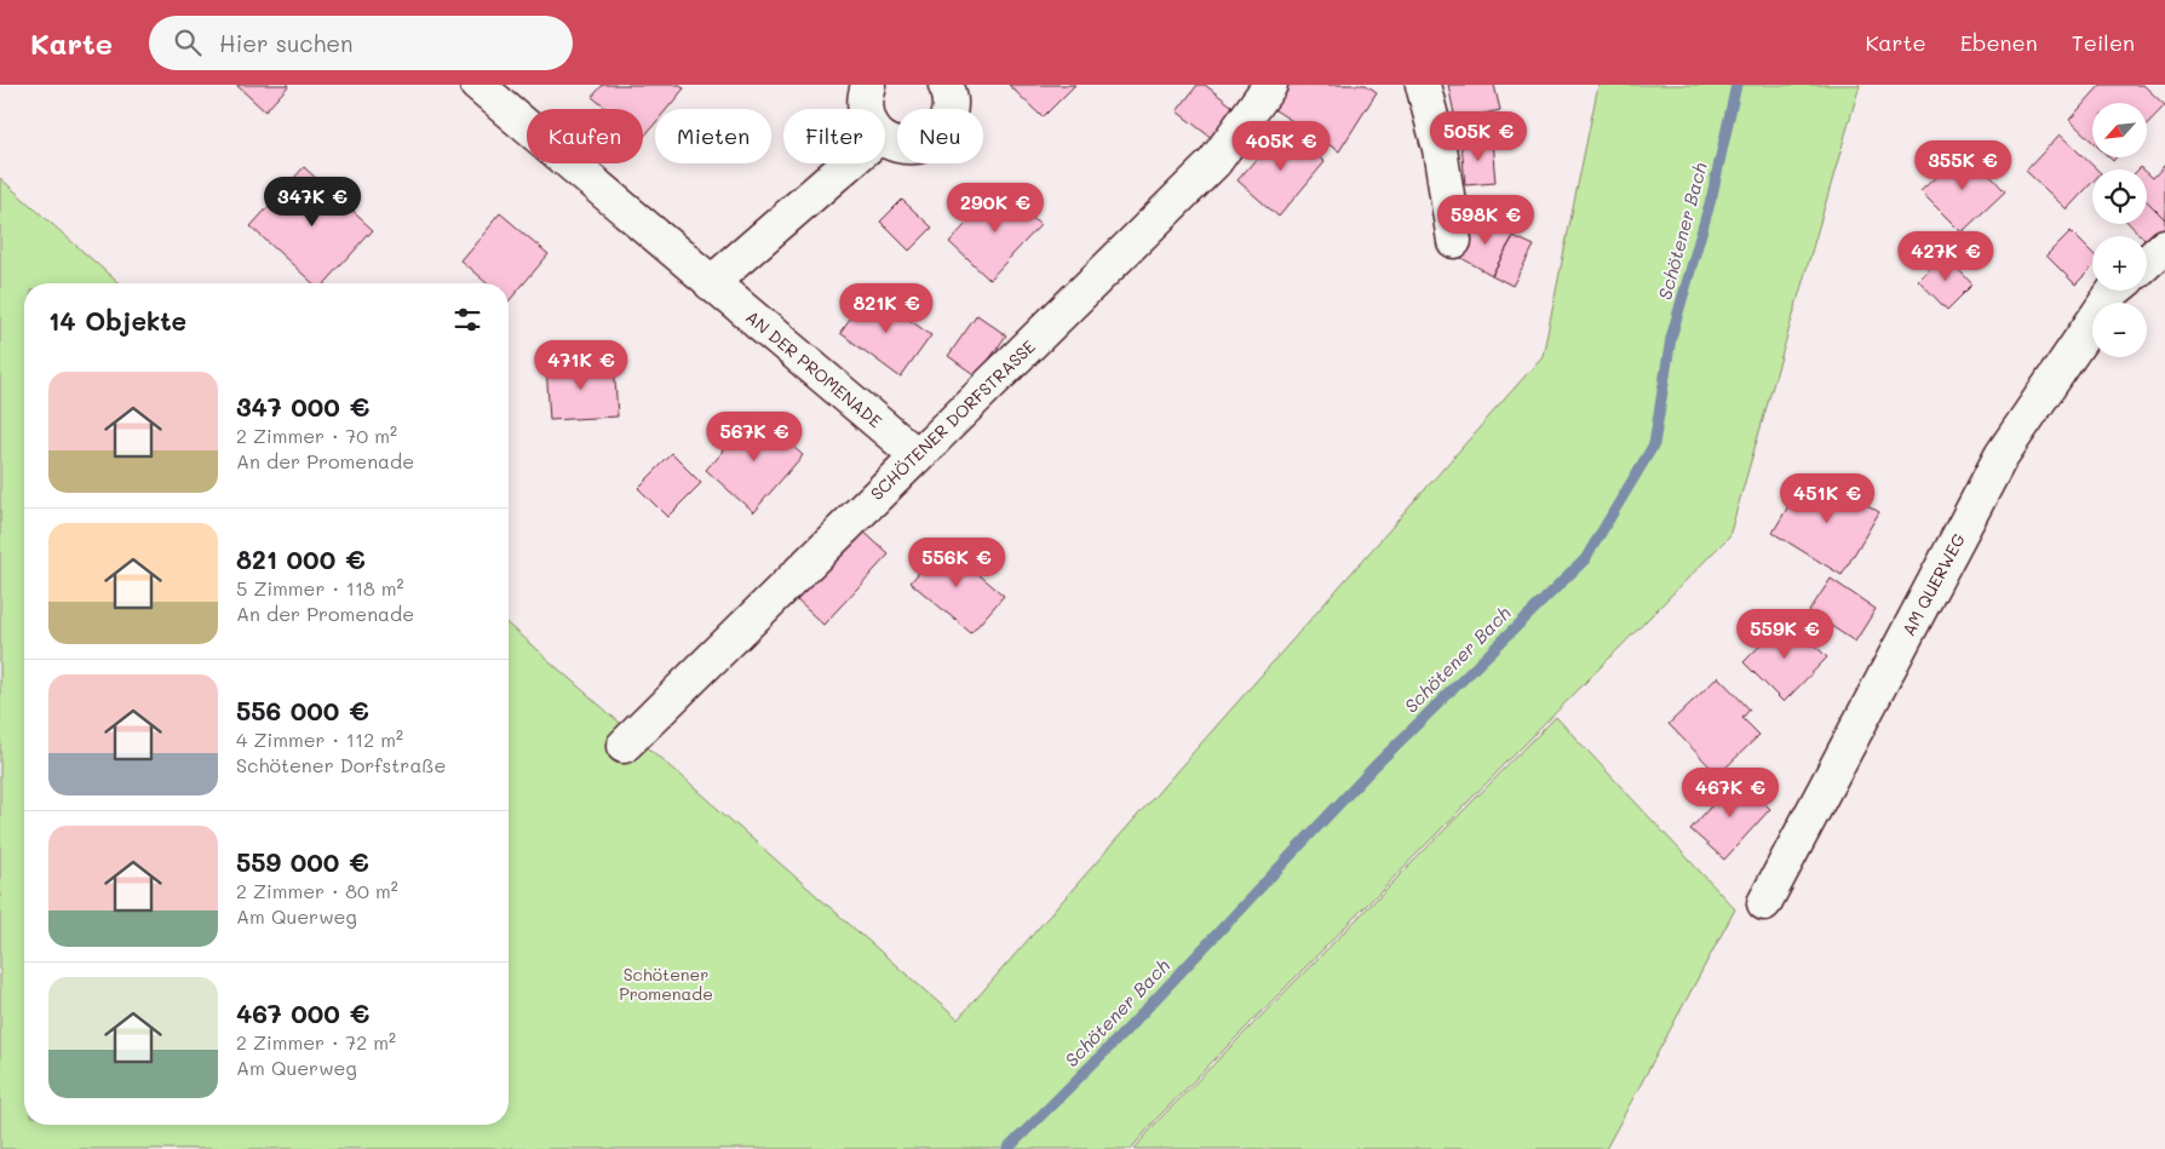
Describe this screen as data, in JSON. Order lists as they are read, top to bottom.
{
  "streets": {
    "street": ["AN DER PROMENADE", "SCHÖTENER DORFSTRASSE", "AM QUERWEG"]
  },
  "crossings": [
    ["AN DER PROMENADE", "SCHÖTENER DORFSTRASSE"]
  ],
  "water": ["Schötener Bach"],
  "parks": ["Schötener Promenade"],
  "north": "bottom left",
  "page": {
    "header": "Karte",
    "search": "Hier suchen",
    "nav": ["Karte", "Ebenen", "Teilen"],
    "map_buttons": ["+", "−"],
    "chip": [
      "Kaufen",
      "Mieten",
      "Filter",
      "Neu"
    ],
    "price": [
      "505K €",
      "405K €",
      "355K €",
      "347K €",
      "290K €",
      "598K €",
      "427K €",
      "821K €",
      "471K €",
      "567K €",
      "451K €",
      "556K €",
      "559K €",
      "467K €"
    ],
    "heading": "14 Objekte",
    "list": [
      {
        "name": "347 000 €",
        "note": "2 Zimmer · 70 m² · An der Promenade"
      },
      {
        "name": "821 000 €",
        "note": "5 Zimmer · 118 m² · An der Promenade"
      },
      {
        "name": "556 000 €",
        "note": "4 Zimmer · 112 m² · Schötener Dorfstraße"
      },
      {
        "name": "559 000 €",
        "note": "2 Zimmer · 80 m² · Am Querweg"
      },
      {
        "name": "467 000 €",
        "note": "2 Zimmer · 72 m² · Am Querweg"
      }
    ]
  }
}
